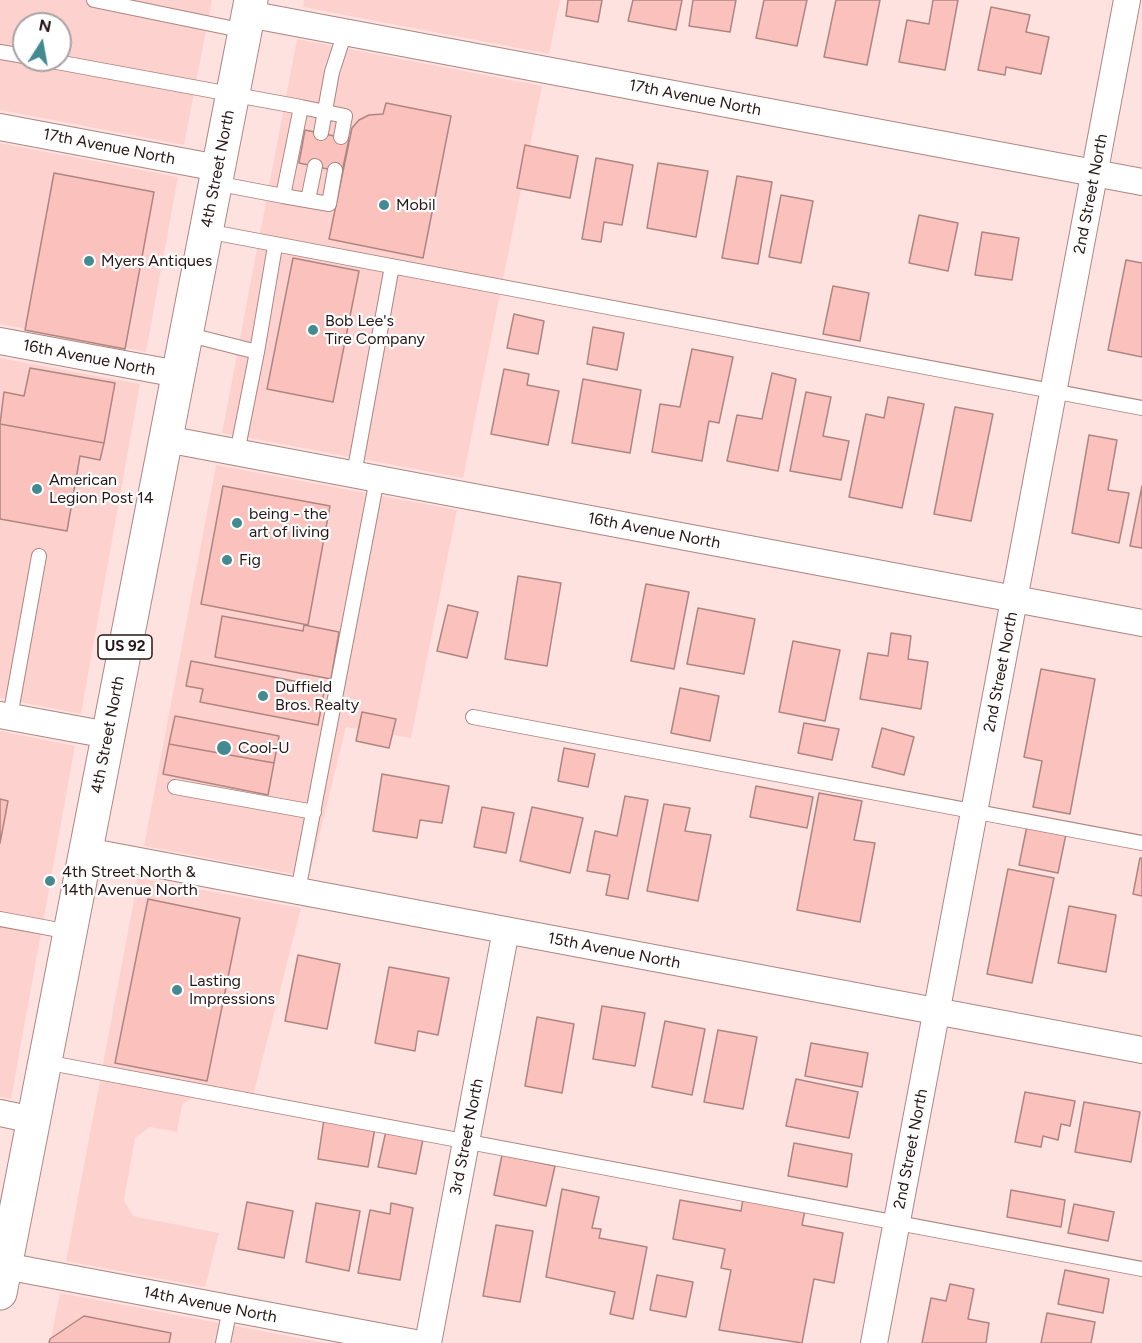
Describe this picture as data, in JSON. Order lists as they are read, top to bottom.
{
  "streets": {
    "main road": ["4th Street North", "US 92"],
    "street": [
      "17th Avenue North",
      "2nd Street North",
      "16th Avenue North",
      "15th Avenue North",
      "3rd Street North",
      "14th Avenue North"
    ]
  },
  "crossings": [
    ["17th Avenue North", "4th Street North"],
    ["17th Avenue North", "2nd Street North"],
    ["4th Street North", "16th Avenue North"],
    ["4th Street North", "15th Avenue North"],
    ["4th Street North", "14th Avenue North"],
    ["2nd Street North", "16th Avenue North"],
    ["2nd Street North", "15th Avenue North"],
    ["15th Avenue North", "3rd Street North"]
  ],
  "places": [
    "Mobil",
    "Myers Antiques",
    "Bob Lee's Tire Company",
    "American Legion Post 14",
    "being - the art of living",
    "Fig",
    "Duffield Bros. Realty",
    "Cool-U",
    "4th Street North & 14th Avenue North",
    "Lasting Impressions"
  ],
  "north": "top"
}
